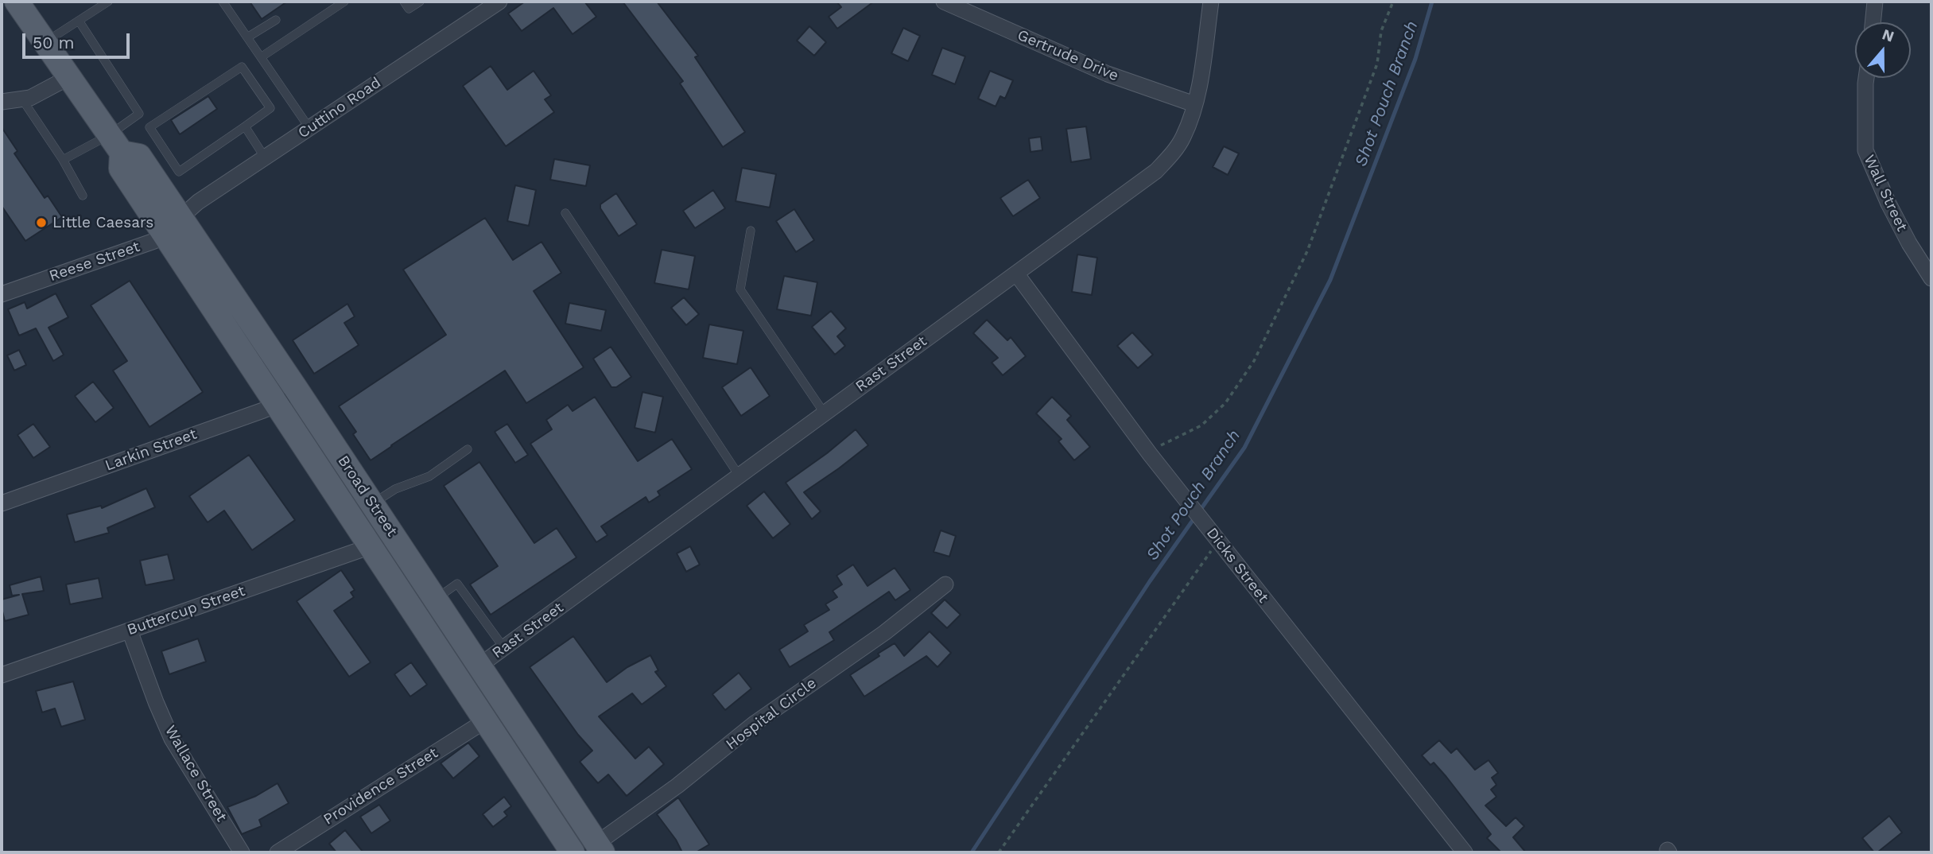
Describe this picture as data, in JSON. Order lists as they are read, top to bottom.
{
  "streets": {
    "main road": ["Broad Street"],
    "street": [
      "Gertrude Drive",
      "Cuttino Road",
      "Wall Street",
      "Reese Street",
      "Rast Street",
      "Larkin Street",
      "Dicks Street",
      "Buttercup Street",
      "Hospital Circle",
      "Wallace Street",
      "Providence Street"
    ]
  },
  "crossings": [
    ["Gertrude Drive", "Rast Street"],
    ["Cuttino Road", "Reese Street"],
    ["Cuttino Road", "Broad Street"],
    ["Reese Street", "Broad Street"],
    ["Rast Street", "Broad Street"],
    ["Rast Street", "Dicks Street"],
    ["Larkin Street", "Broad Street"],
    ["Broad Street", "Buttercup Street"],
    ["Broad Street", "Hospital Circle"],
    ["Broad Street", "Providence Street"],
    ["Buttercup Street", "Wallace Street"]
  ],
  "water": ["Shot Pouch Branch"],
  "places": ["Little Caesars"],
  "scale_bar": "50 m",
  "north": "top"
}
